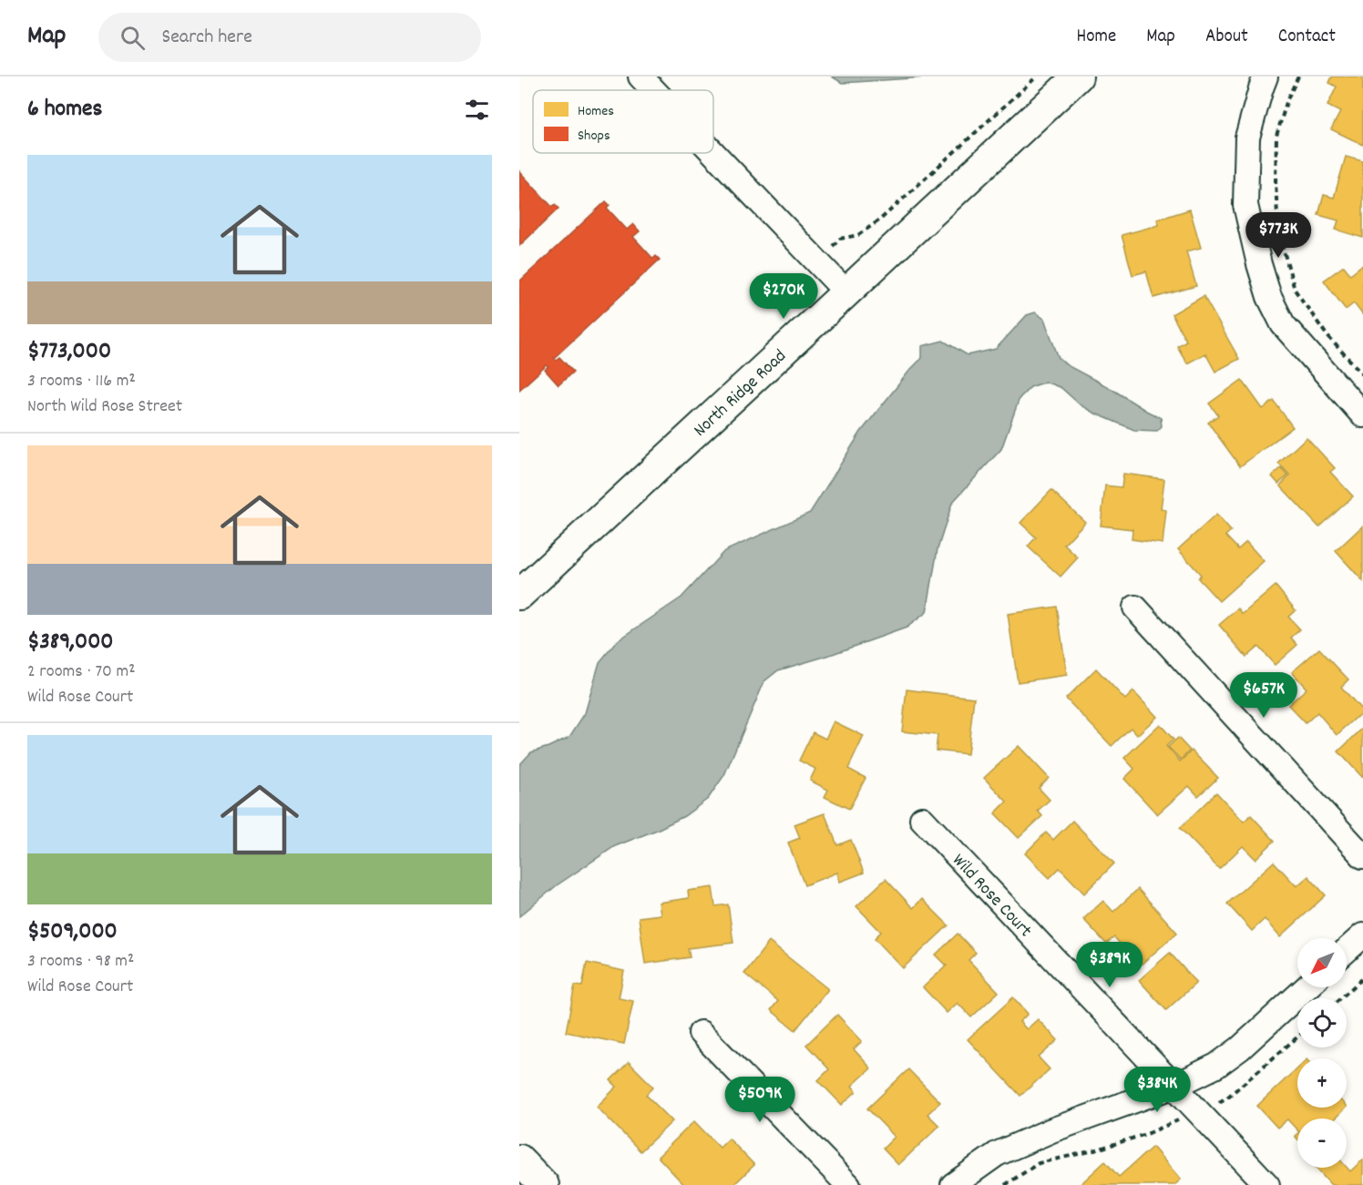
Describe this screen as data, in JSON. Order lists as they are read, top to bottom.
{
  "streets": {
    "main road": ["North Ridge Road"],
    "street": ["Wild Rose Court"]
  },
  "legend": ["Homes", "Shops"],
  "north": "bottom left",
  "page": {
    "header": "Map",
    "search": "Search here",
    "nav": [
      "Home",
      "Map",
      "About",
      "Contact"
    ],
    "heading": "6 homes",
    "list": [
      {
        "name": "$773,000",
        "note": "3 rooms · 116 m² · North Wild Rose Street"
      },
      {
        "name": "$389,000",
        "note": "2 rooms · 70 m² · Wild Rose Court"
      },
      {
        "name": "$509,000",
        "note": "3 rooms · 98 m² · Wild Rose Court"
      }
    ],
    "price": [
      "$773K",
      "$270K",
      "$657K",
      "$389K",
      "$384K",
      "$509K"
    ],
    "map_buttons": ["+", "−"]
  }
}
